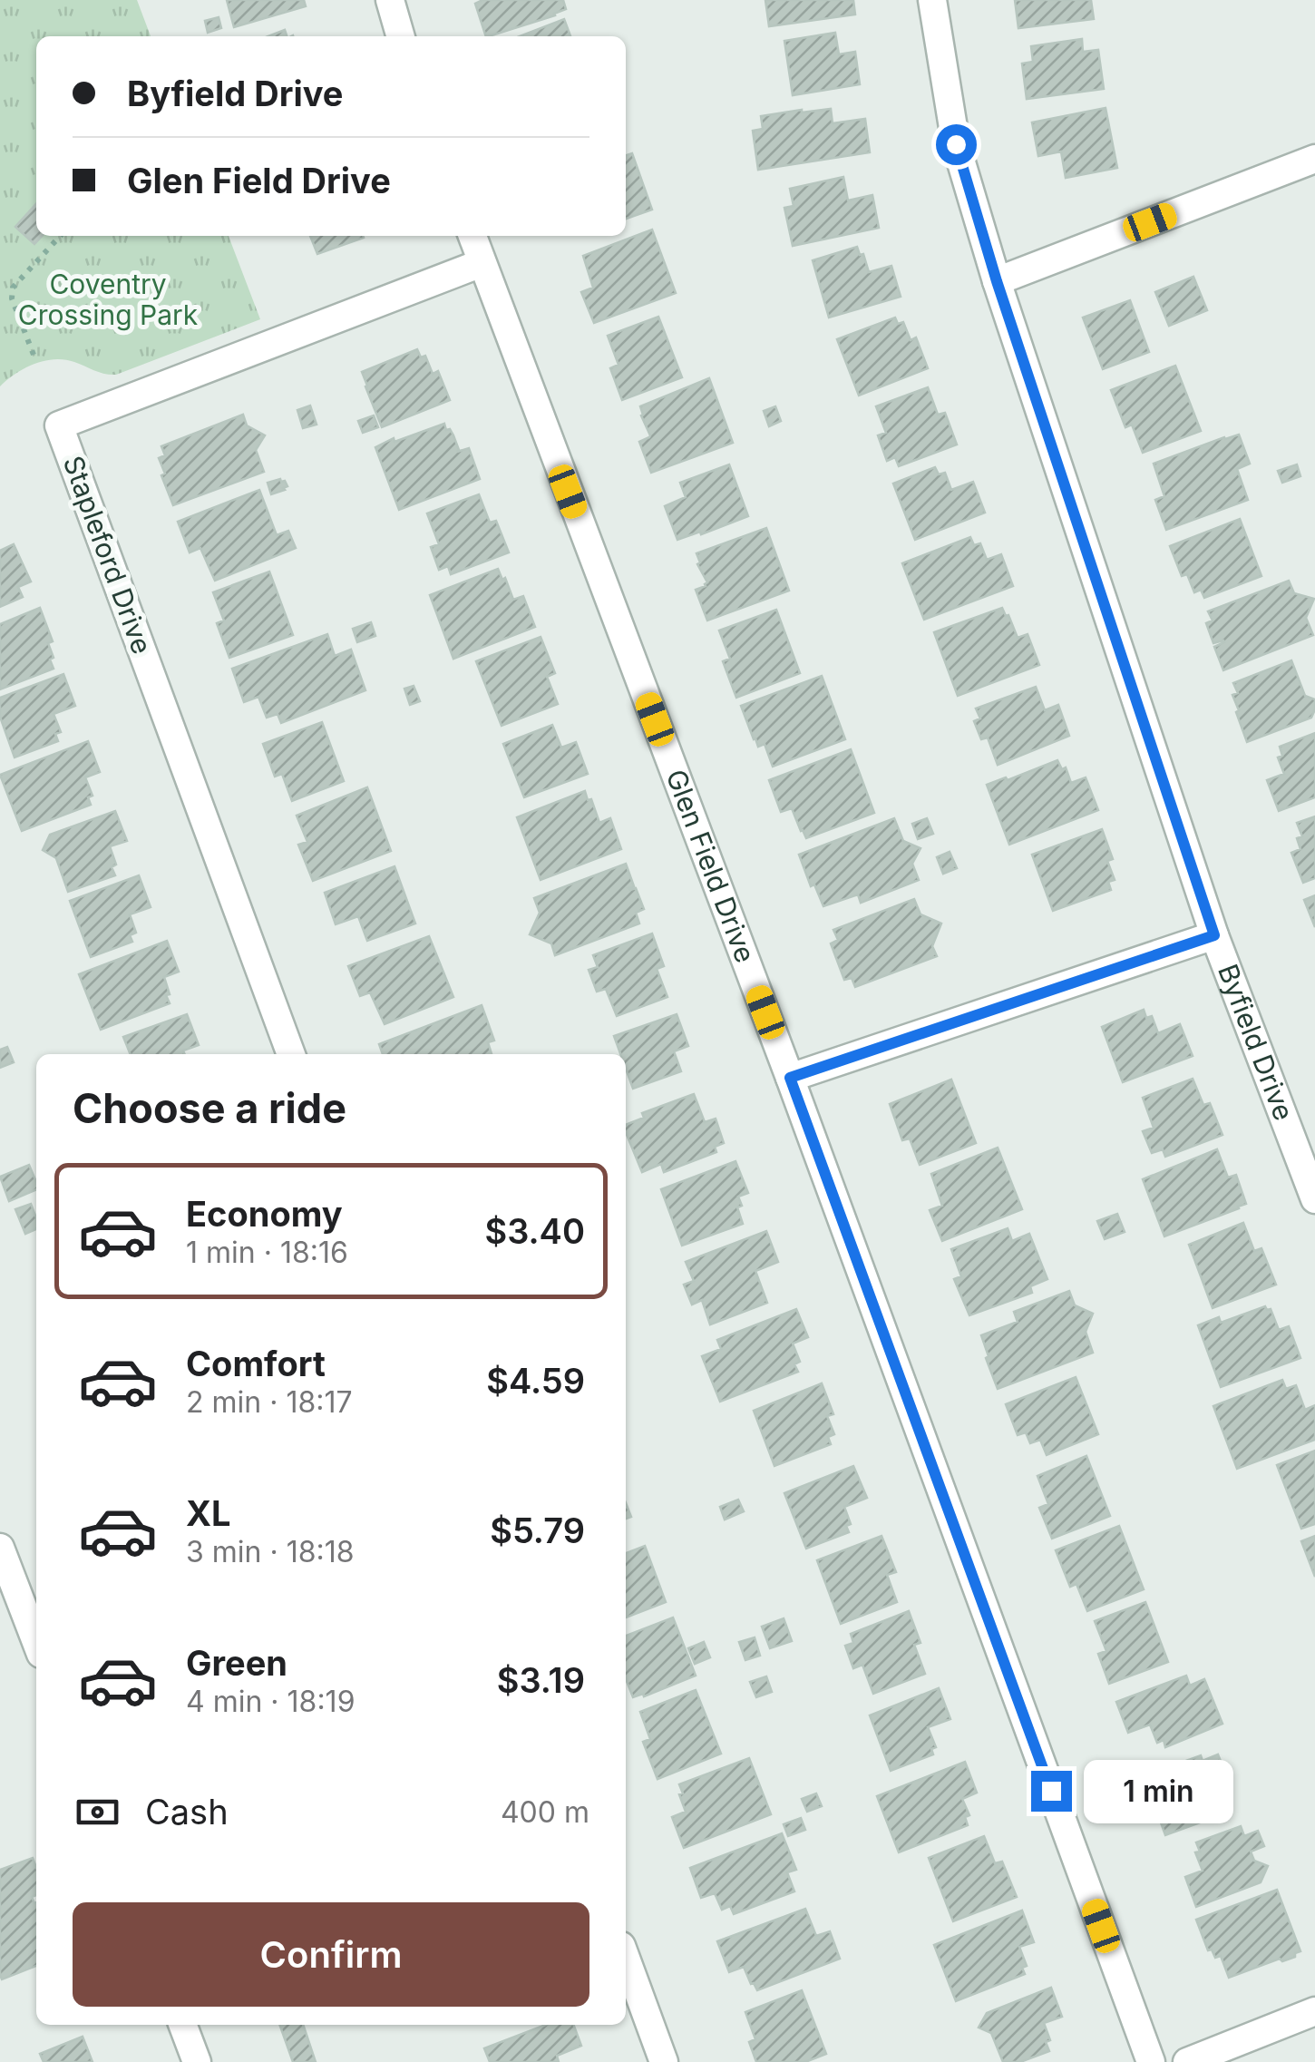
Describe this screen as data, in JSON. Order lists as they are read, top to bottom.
{
  "streets": {
    "street": ["Stapleford Drive", "Glen Field Drive", "Byfield Drive"]
  },
  "crossings": [
    ["Stapleford Drive", "Glen Field Drive"]
  ],
  "parks": ["Coventry Crossing Park"],
  "page": {
    "banner": ["Byfield Drive", "Glen Field Drive"],
    "heading": "Choose a ride",
    "list": [
      {
        "name": "Economy",
        "note": "1 min · 18:16",
        "value": "$3.40"
      },
      {
        "name": "Comfort",
        "note": "2 min · 18:17",
        "value": "$4.59"
      },
      {
        "name": "XL",
        "note": "3 min · 18:18",
        "value": "$5.79"
      },
      {
        "name": "Green",
        "note": "4 min · 18:19",
        "value": "$3.19"
      }
    ],
    "bubble": "1 min",
    "pay": ["Cash", "400 m"],
    "buttons": "Confirm"
  }
}
